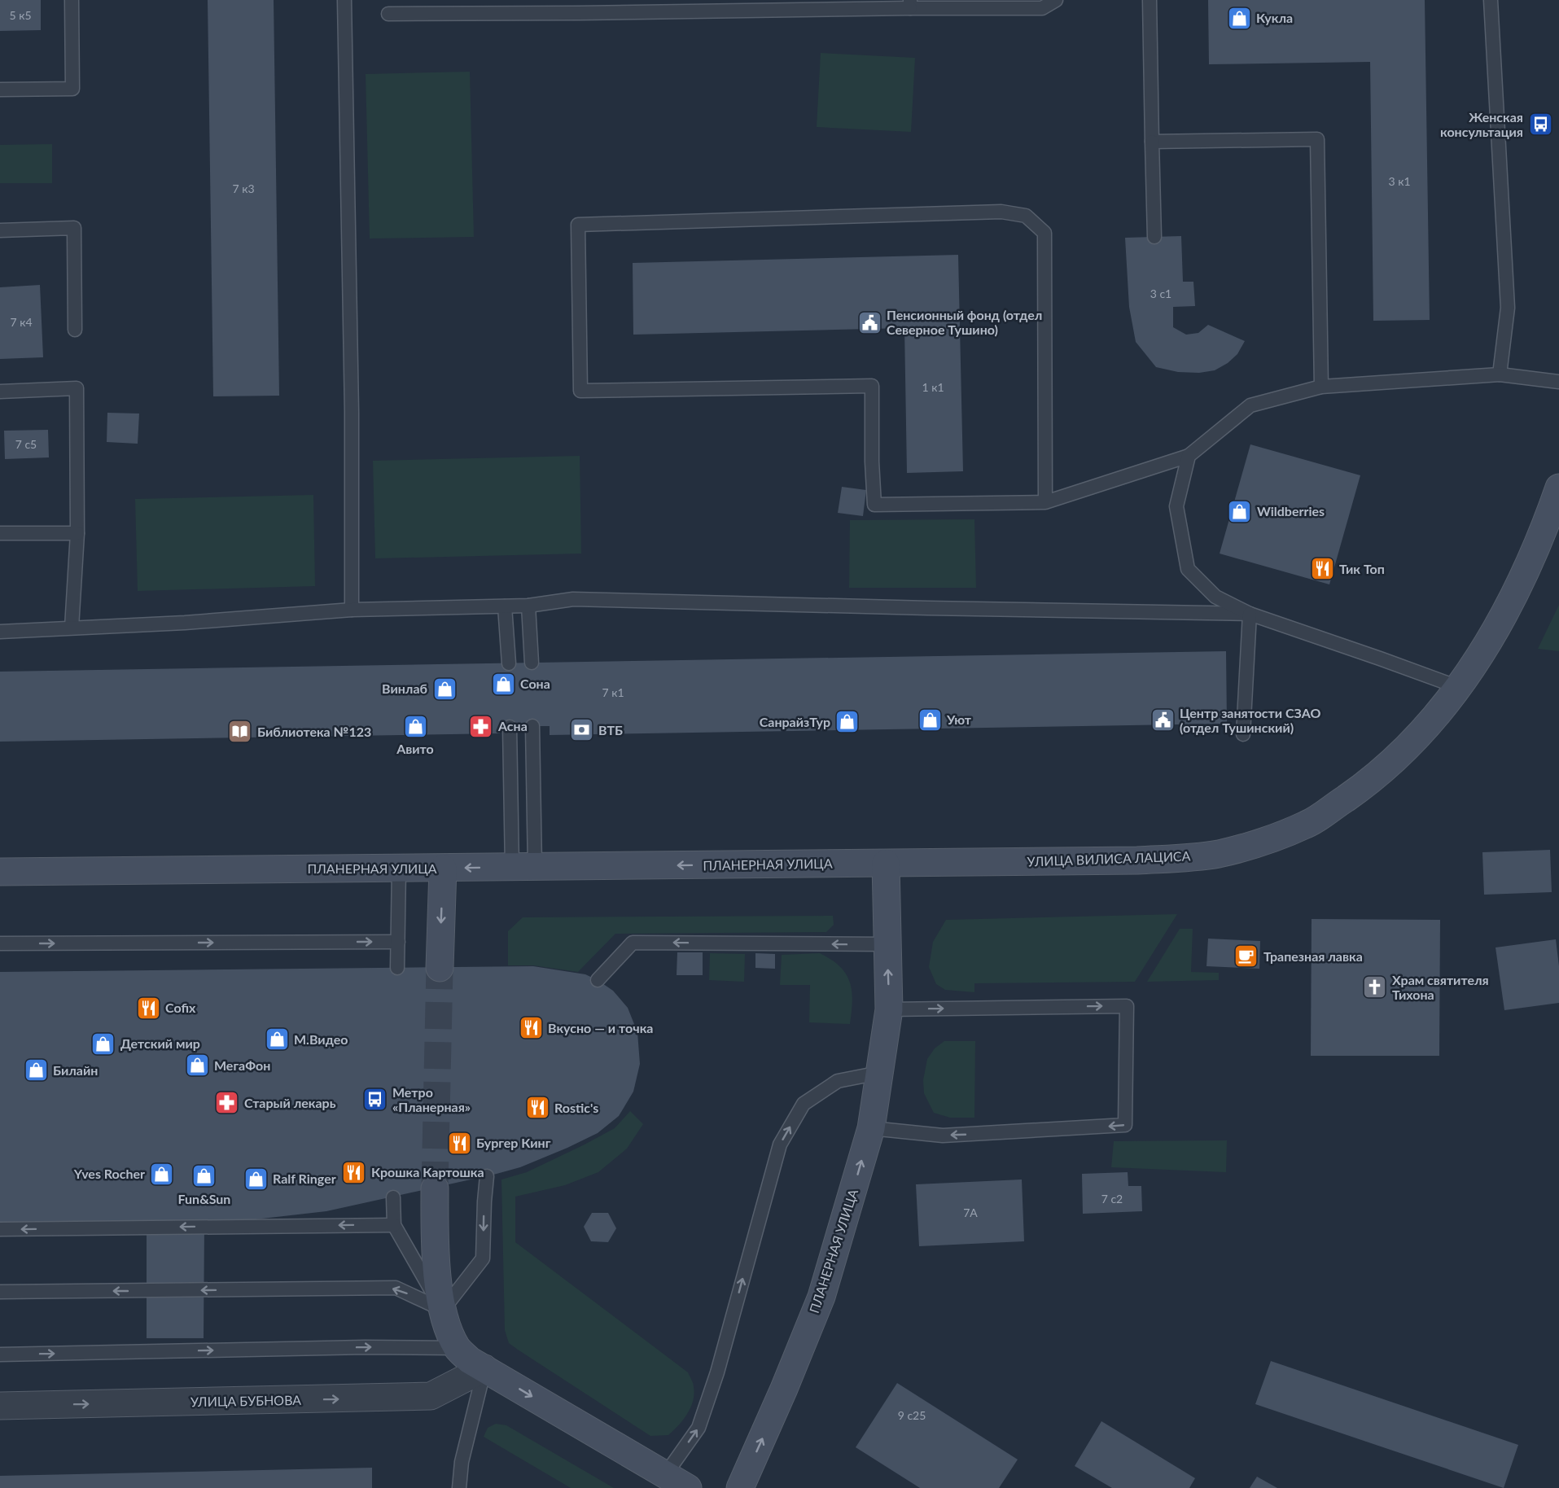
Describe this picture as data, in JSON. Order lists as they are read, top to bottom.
{
  "streets": {
    "main road": ["УЛИЦА ВИЛИСА ЛАЦИСА", "ПЛАНЕРНАЯ УЛИЦА"],
    "street": ["УЛИЦА БУБНОВА"]
  },
  "crossings": [
    ["УЛИЦА ВИЛИСА ЛАЦИСА", "ПЛАНЕРНАЯ УЛИЦА"]
  ],
  "one_way": ["УЛИЦА БУБНОВА"],
  "places": {
    "shop": [
      "Кукла",
      "Wildberries",
      "Сона",
      "Винлаб",
      "Уют",
      "СанрайзТур",
      "Авито",
      "М.Видео",
      "Детский мир",
      "МегаФон",
      "Билайн",
      "Yves Rocher",
      "Fun&Sun",
      "Ralf Ringer"
    ],
    "bus stop": ["Женская консультация", "Метро «Планерная»"],
    "public building": ["Пенсионный фонд (отдел Северное Тушино)", "Центр занятости СЗАО (отдел Тушинский)"],
    "restaurant": [
      "Тик Топ",
      "Cofix",
      "Вкусно — и точка",
      "Rostic's",
      "Бургер Кинг",
      "Крошка Картошка"
    ],
    "pharmacy": ["Асна", "Старый лекарь"],
    "bank": ["ВТБ"],
    "library": ["Библиотека №123"],
    "cafe": ["Трапезная лавка"],
    "church": ["Храм святителя Тихона"]
  },
  "house_numbers": [
    "5 к5",
    "3 к1",
    "7 к3",
    "3 c1",
    "7 к4",
    "1 к1",
    "7 с5",
    "7 к1",
    "7 c2",
    "7А",
    "9 c25"
  ]
}
